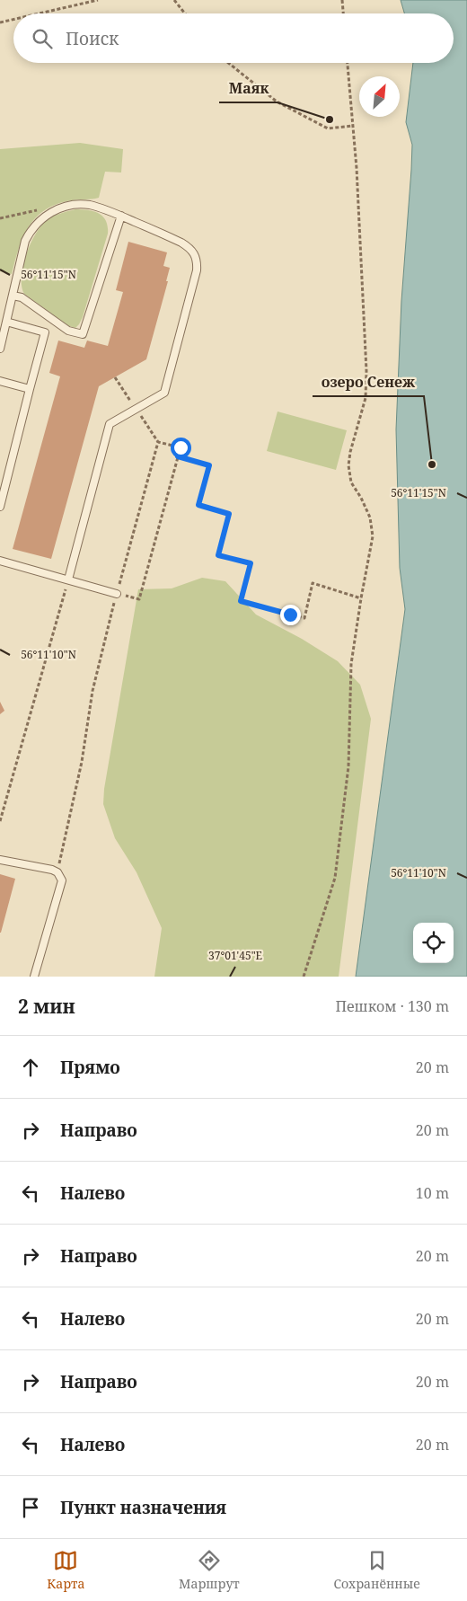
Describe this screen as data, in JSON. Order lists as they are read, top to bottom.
{
  "places": ["Маяк", "озеро Сенеж"],
  "north": "top right",
  "page": {
    "search": "Поиск",
    "heading": ["2 мин", "Пешком · 130 m"],
    "list": [
      ["Прямо", "20 m"],
      ["Направо", "20 m"],
      ["Налево", "10 m"],
      ["Направо", "20 m"],
      ["Налево", "20 m"],
      ["Направо", "20 m"],
      ["Налево", "20 m"],
      "Пункт назначения"
    ],
    "nav": ["Карта", "Маршрут", "Сохранённые"]
  },
  "coordinates": ["56°11'15\"N", "56°11'10\"N", "37°01'45\"E"]
}
